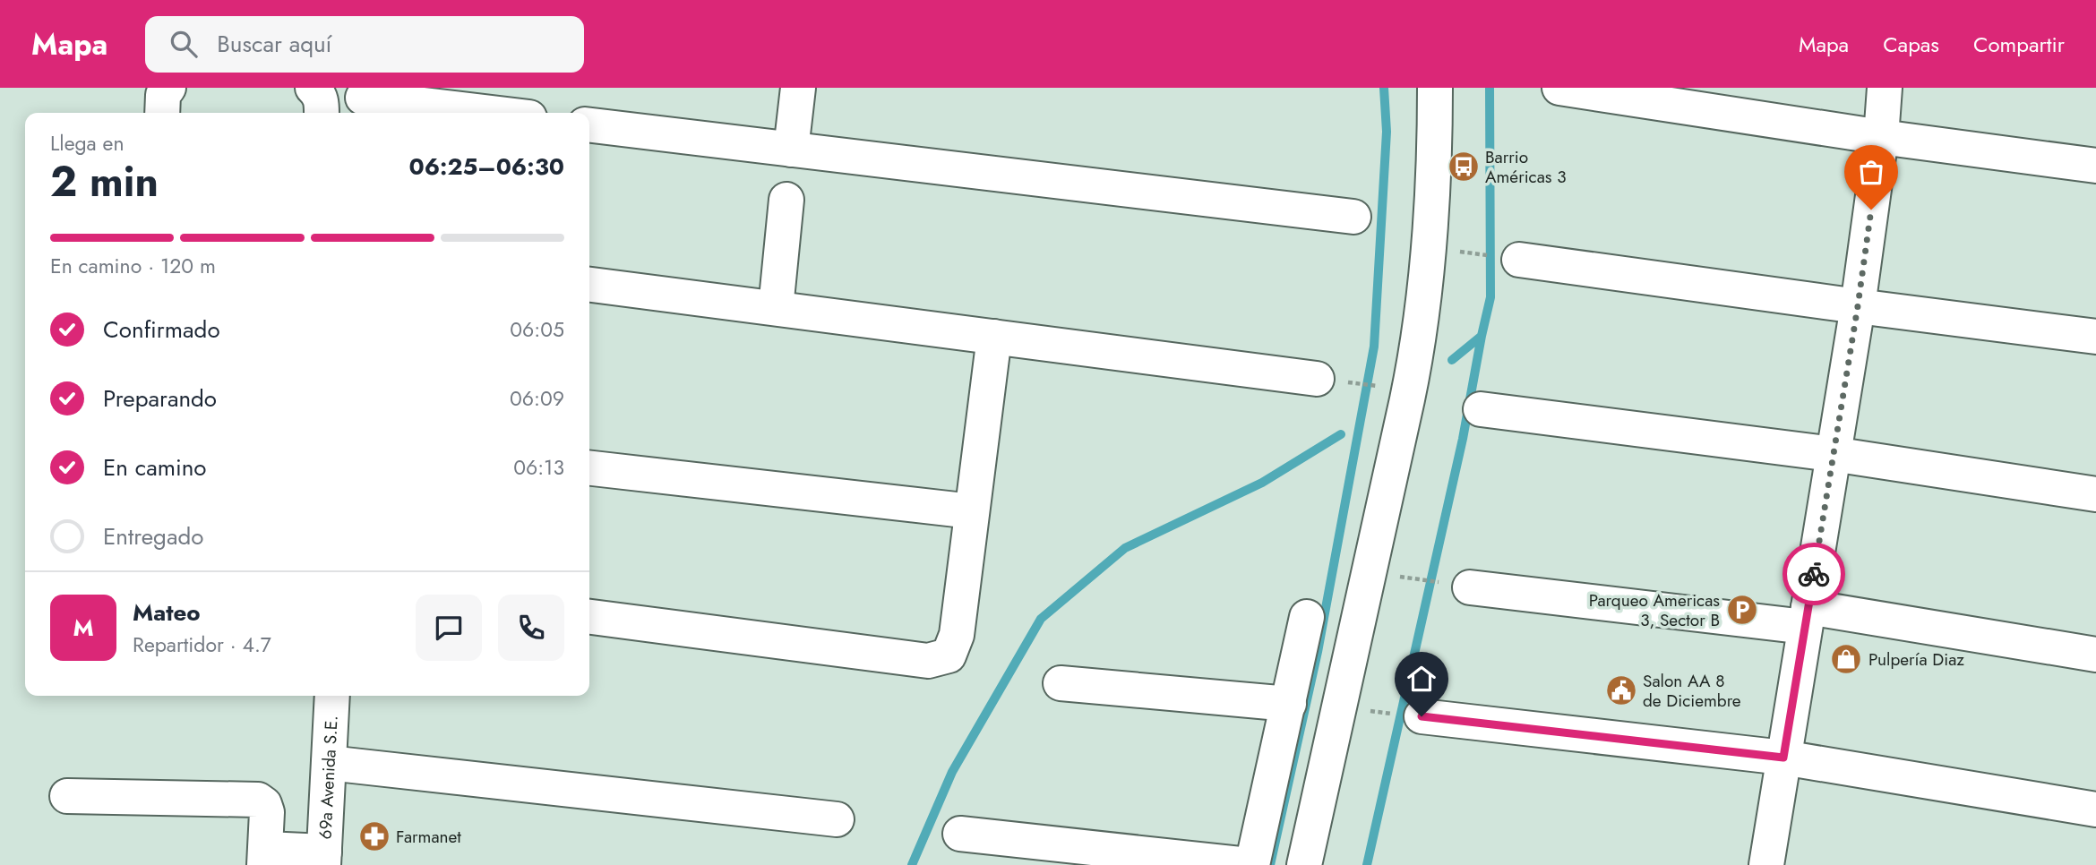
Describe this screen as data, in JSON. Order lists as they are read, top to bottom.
{
  "streets": {
    "street": ["69a Avenida S.E."]
  },
  "places": {
    "bus stop": ["Barrio Américas 3"],
    "parking": ["Parqueo Americas 3, Sector B"],
    "shop": ["Pulpería Diaz"],
    "public building": ["Salon AA 8 de Diciembre"],
    "pharmacy": ["Farmanet"]
  },
  "page": {
    "header": "Mapa",
    "search": "Buscar aquí",
    "nav": ["Mapa", "Capas", "Compartir"],
    "heading": ["2 min", "Llega en", "06:25–06:30"],
    "panel": ["Mateo", "Repartidor · 4.7"],
    "bar": "En camino · 120 m",
    "list": [
      ["Confirmado", "06:05"],
      ["Preparando", "06:09"],
      ["En camino", "06:13"],
      "Entregado"
    ],
    "round": "M"
  }
}
